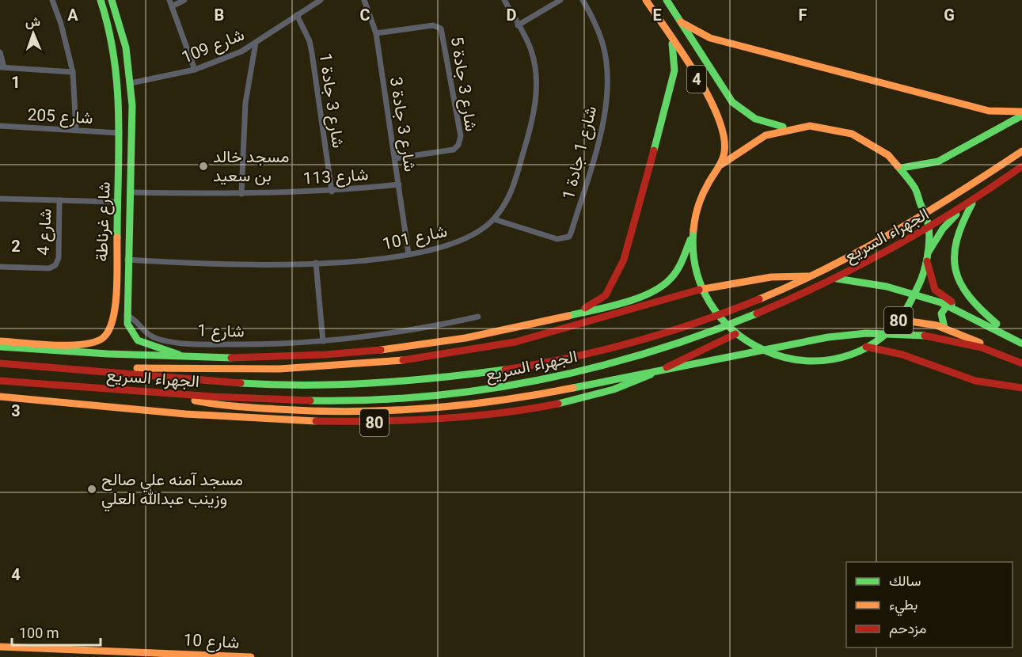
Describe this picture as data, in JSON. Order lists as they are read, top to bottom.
{
  "streets": {
    "main road": [
      "4",
      "شارع غرناطة",
      "الجهراء السريع",
      "80",
      "شارع 10"
    ],
    "street": [
      "شارع 109",
      "شارع 3 جادة 5",
      "شارع 3 جادة 1",
      "شارع 205",
      "شارع 3 جادة 3",
      "شارع 1 جادة 1",
      "شارع 113",
      "شارع 4",
      "شارع 101",
      "شارع 1"
    ]
  },
  "crossings": [
    ["شارع 109", "شارع 3 جادة 1"],
    ["شارع 109", "شارع غرناطة"],
    ["4", "80"],
    ["شارع 3 جادة 5", "شارع 3 جادة 3"],
    ["شارع 3 جادة 1", "شارع 113"],
    ["شارع 205", "شارع غرناطة"],
    ["شارع 3 جادة 3", "شارع 113"],
    ["شارع 3 جادة 3", "شارع 101"],
    ["شارع 1 جادة 1", "شارع 101"],
    ["شارع 113", "شارع غرناطة"],
    ["شارع غرناطة", "الجهراء السريع"],
    ["شارع غرناطة", "شارع 101"],
    ["شارع غرناطة", "شارع 1"],
    ["الجهراء السريع", "80"]
  ],
  "places": ["مسجد خالد بن سعيد", "مسجد آمنه علي صالح وزينب عبدالله العلي"],
  "legend": ["سالك", "بطيء", "مزدحم"],
  "scale_bar": "100 m",
  "north": "top",
  "grid": {
    "columns": [
      "A",
      "B",
      "C",
      "D",
      "E",
      "F",
      "G"
    ],
    "rows": [
      "1",
      "2",
      "3",
      "4"
    ]
  }
}
